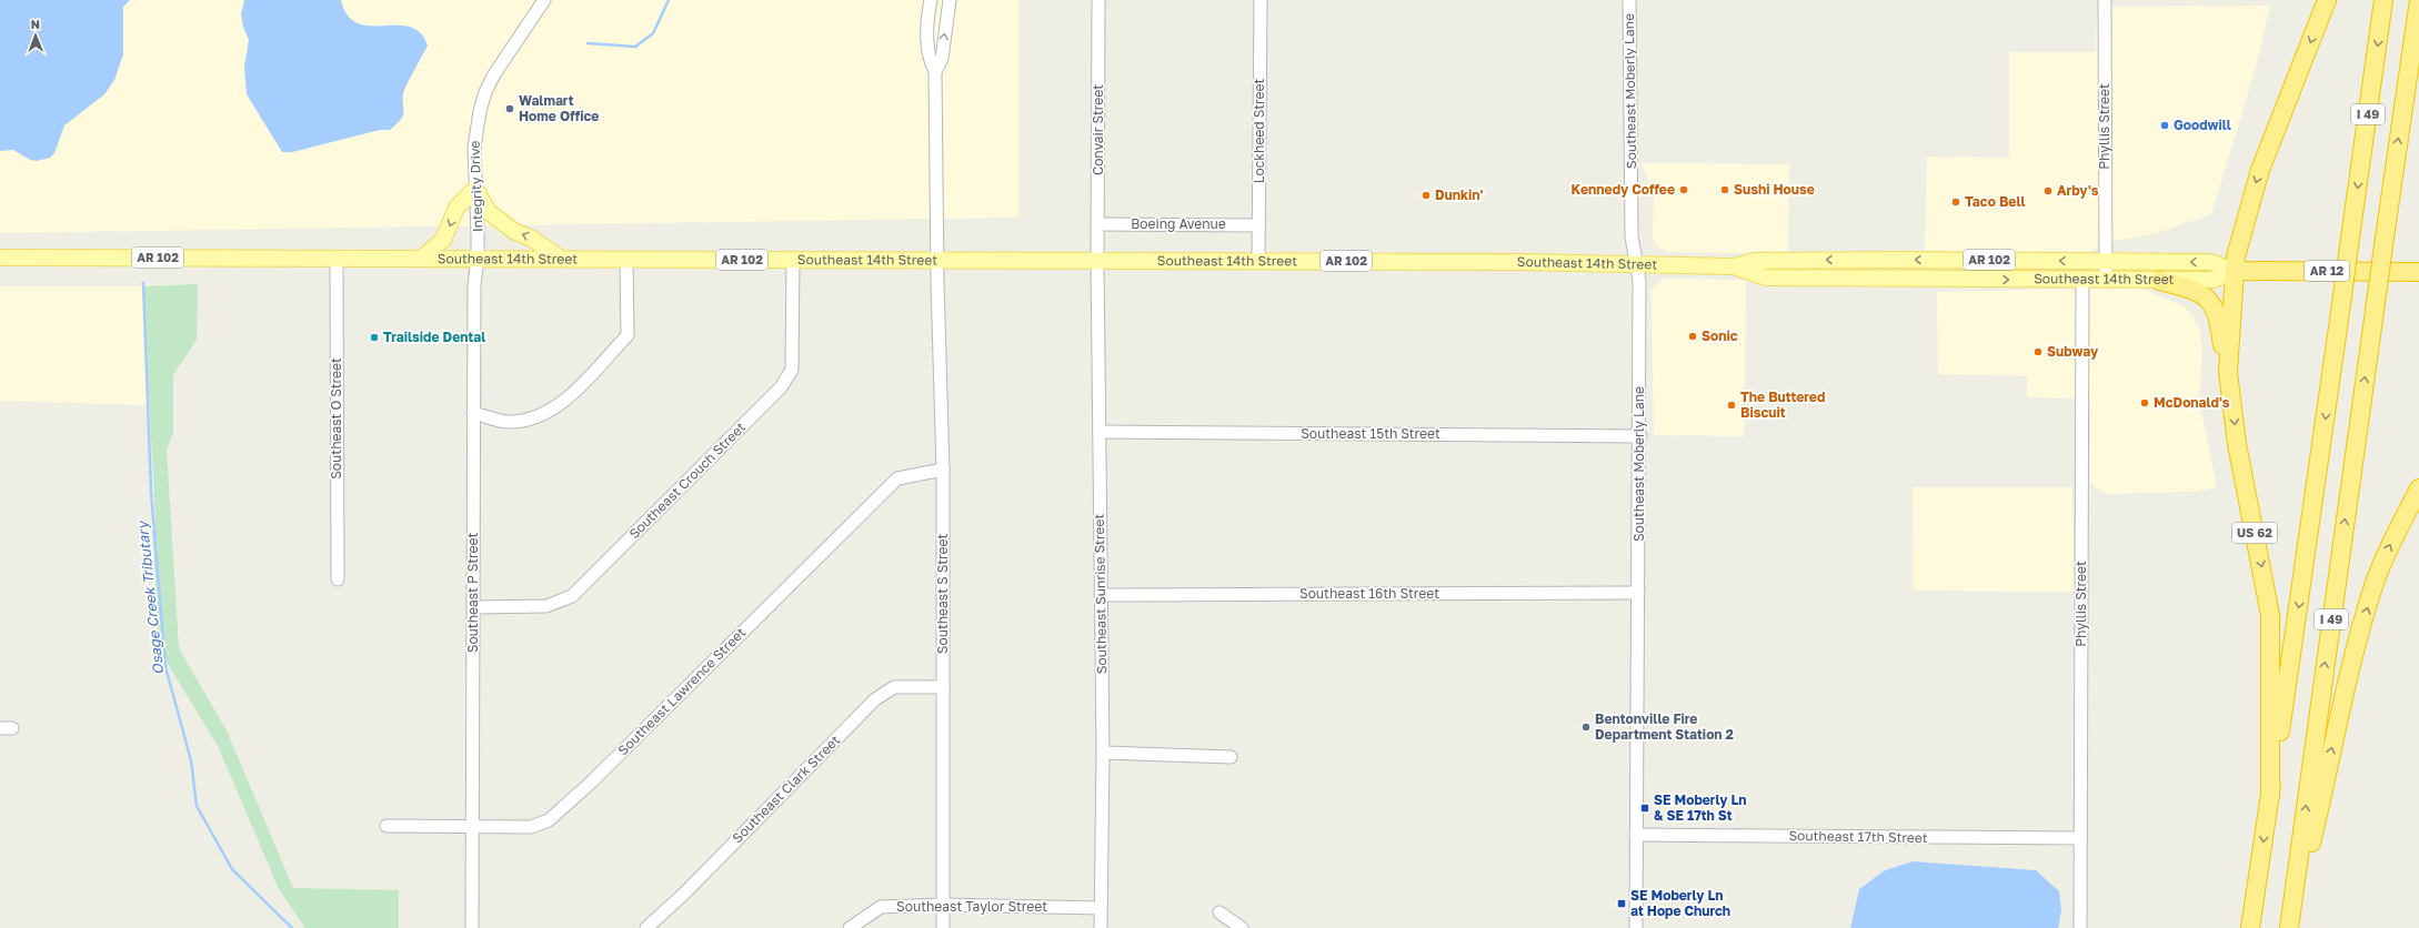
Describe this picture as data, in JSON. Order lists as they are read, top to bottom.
{
  "streets": {
    "highway": [
      "I 49",
      "Southeast 14th Street",
      "AR 12",
      "US 62"
    ],
    "main road": ["AR 102"],
    "street": [
      "Southeast Moberly Lane",
      "Phyllis Street",
      "Convair Street",
      "Lockheed Street",
      "Integrity Drive",
      "Boeing Avenue",
      "Southeast O Street",
      "Southeast 15th Street",
      "Southeast Crouch Street",
      "Southeast P Street",
      "Southeast S Street",
      "Southeast Sunrise Street",
      "Southeast 16th Street",
      "Southeast Lawrence Street",
      "Southeast Clark Street",
      "Southeast 17th Street",
      "Southeast Taylor Street"
    ]
  },
  "crossings": [
    ["Southeast Moberly Lane", "Southeast 14th Street"],
    ["Southeast Moberly Lane", "Southeast 15th Street"],
    ["Southeast Moberly Lane", "Southeast 16th Street"],
    ["Southeast Moberly Lane", "Southeast 17th Street"],
    ["I 49", "US 62"],
    ["Phyllis Street", "Southeast 14th Street"],
    ["Phyllis Street", "Southeast 17th Street"],
    ["Convair Street", "Boeing Avenue"],
    ["Convair Street", "Southeast 14th Street"],
    ["Convair Street", "Southeast Sunrise Street"],
    ["Lockheed Street", "Boeing Avenue"],
    ["Lockheed Street", "Southeast 14th Street"],
    ["Integrity Drive", "Southeast 14th Street"],
    ["Integrity Drive", "Southeast P Street"],
    ["Southeast 14th Street", "Southeast O Street"],
    ["Southeast 14th Street", "Southeast Crouch Street"],
    ["Southeast 14th Street", "US 62"],
    ["Southeast 14th Street", "Southeast P Street"],
    ["Southeast 14th Street", "Southeast S Street"],
    ["Southeast 14th Street", "Southeast Sunrise Street"],
    ["Southeast 15th Street", "Southeast Sunrise Street"],
    ["Southeast Crouch Street", "Southeast P Street"],
    ["Southeast P Street", "Southeast Lawrence Street"],
    ["Southeast S Street", "Southeast Lawrence Street"],
    ["Southeast S Street", "Southeast Clark Street"],
    ["Southeast S Street", "Southeast Taylor Street"],
    ["Southeast Sunrise Street", "Southeast 16th Street"],
    ["Southeast Sunrise Street", "Southeast Taylor Street"]
  ],
  "water": ["Osage Creek Tributary"],
  "places": {
    "other": [
      "Walmart Home Office",
      "Goodwill",
      "Kennedy Coffee",
      "Sushi House",
      "Arby's",
      "Dunkin'",
      "Taco Bell",
      "Sonic",
      "Trailside Dental",
      "Subway",
      "McDonald's",
      "The Buttered Biscuit",
      "Bentonville Fire Department Station 2"
    ],
    "transit": ["SE Moberly Ln & SE 17th St", "SE Moberly Ln at Hope Church"]
  },
  "north": "top"
}
